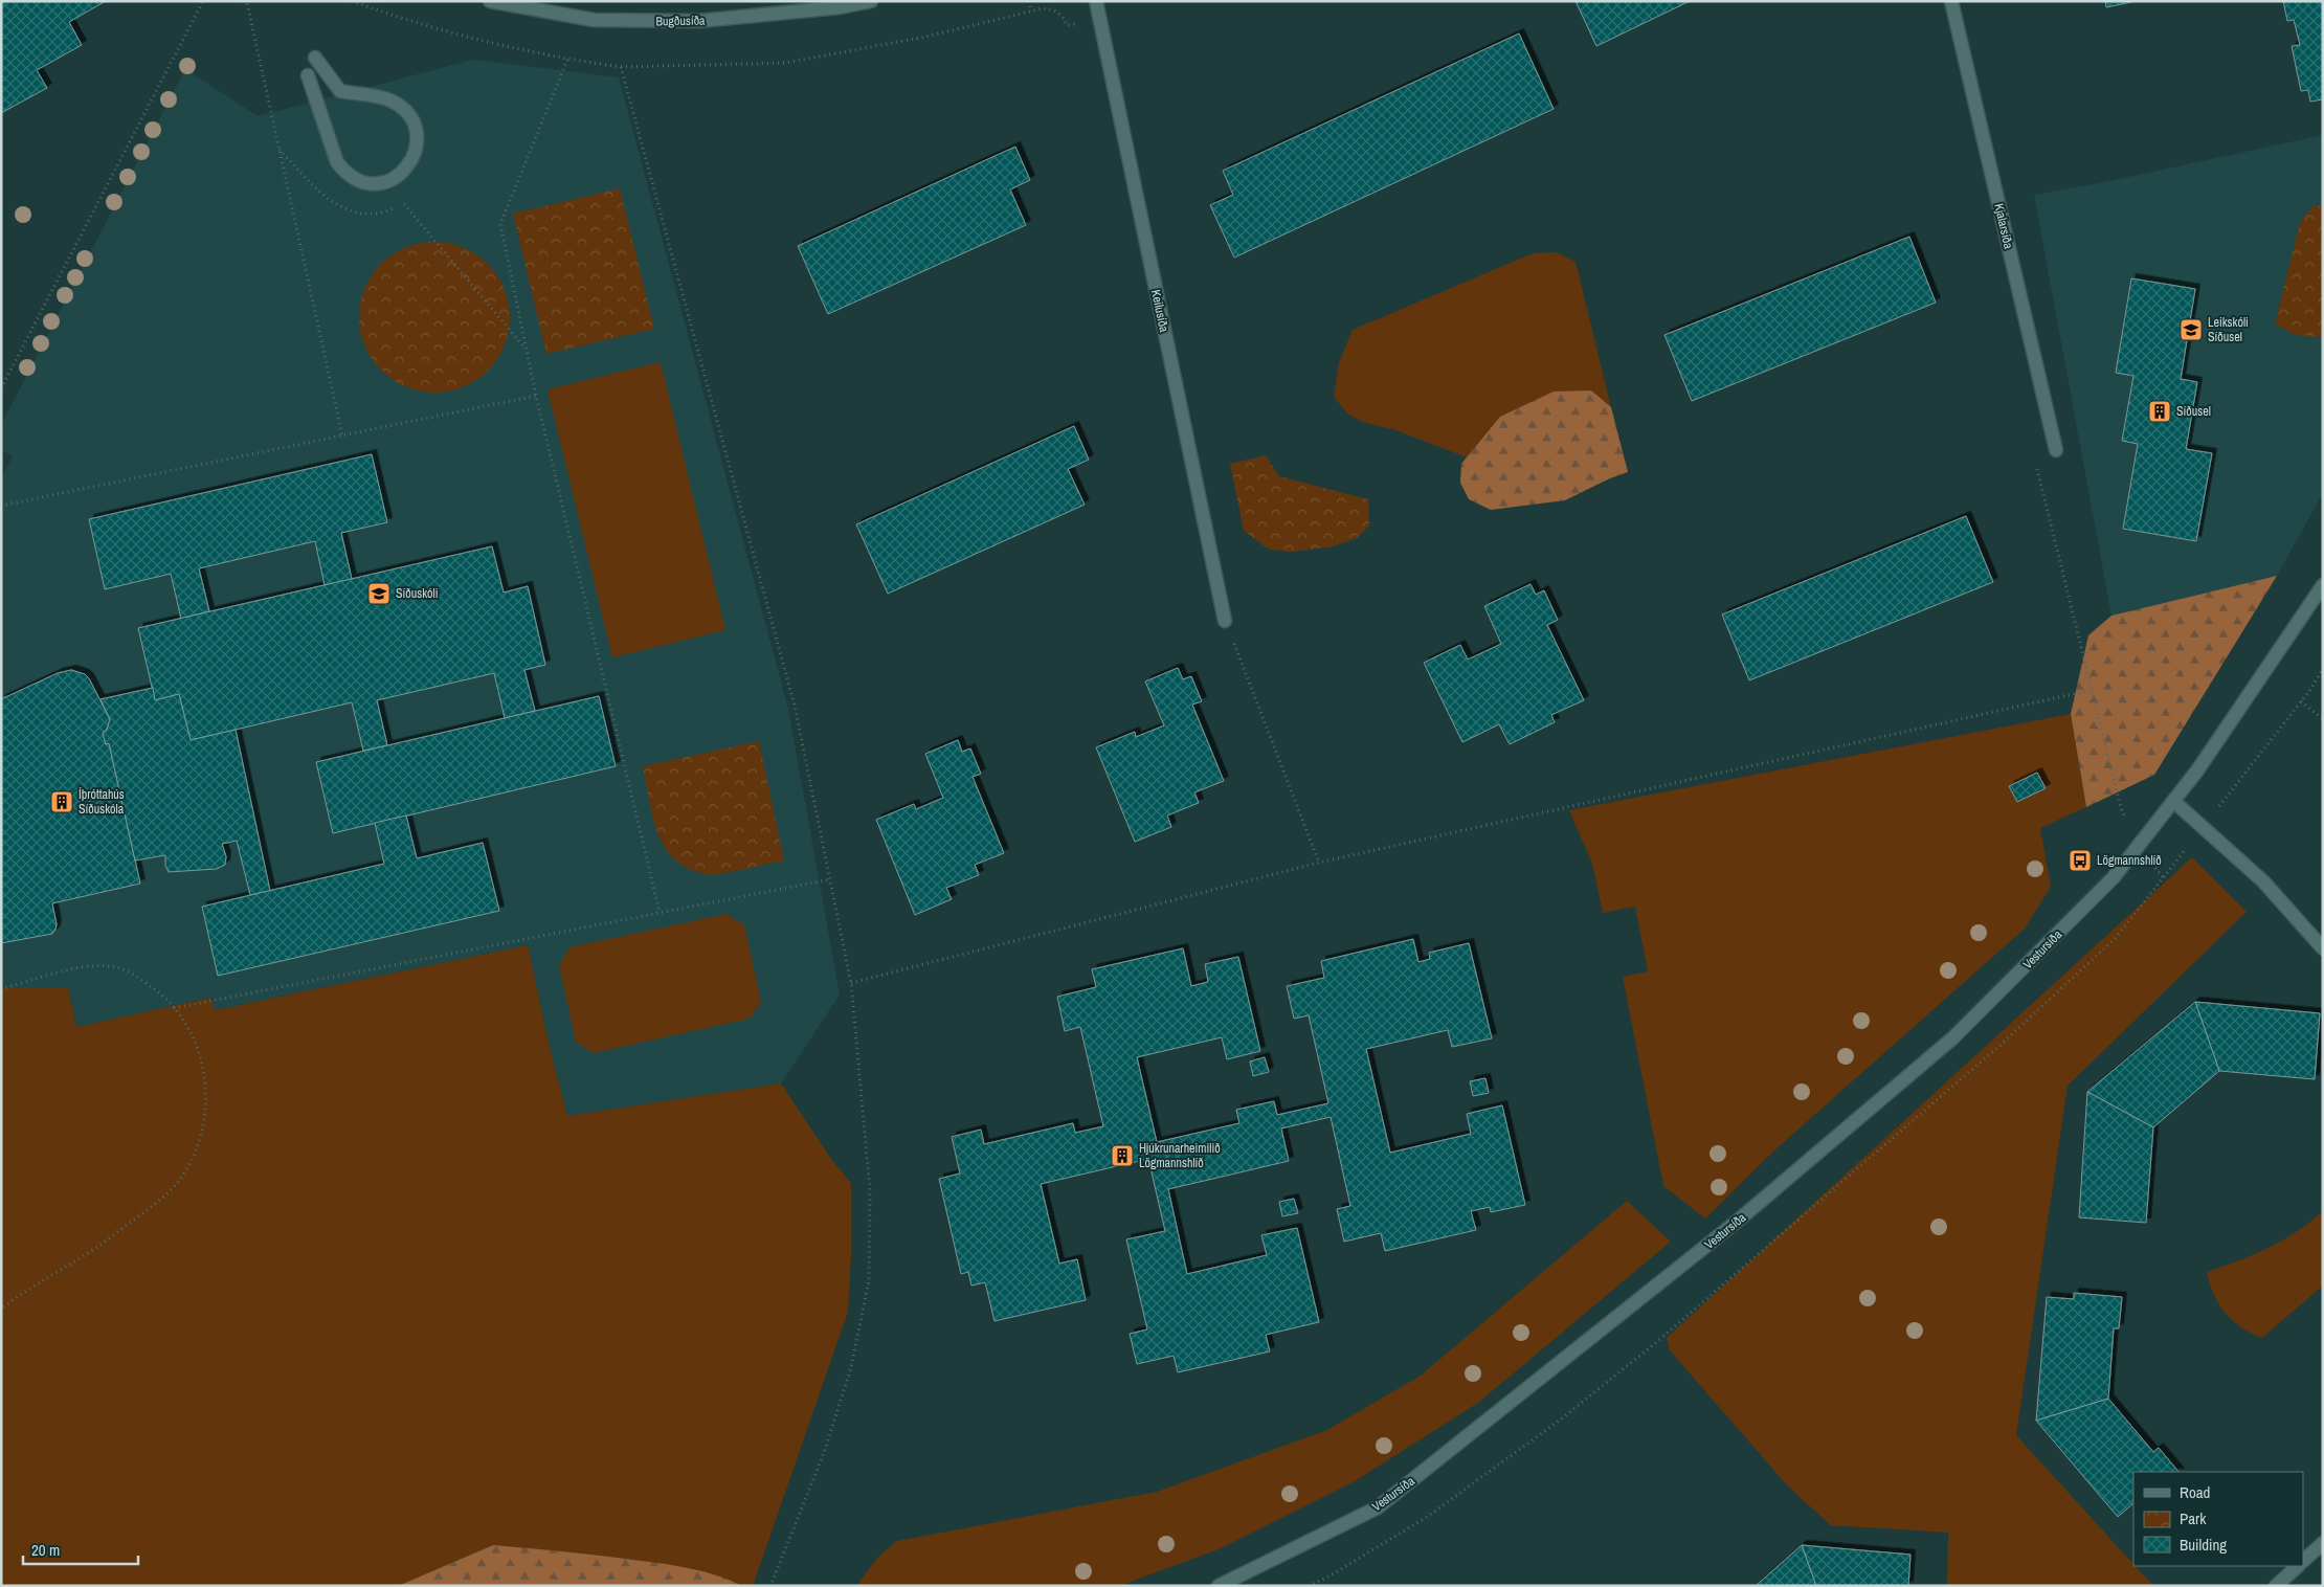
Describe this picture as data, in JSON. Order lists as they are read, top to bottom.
{
  "streets": {
    "street": [
      "Bugðusíða",
      "Kjalarsíða",
      "Keilusíða",
      "Vestursíða"
    ]
  },
  "places": {
    "school or university": ["Leikskóli Síðusel", "Síðuskóli"],
    "building": ["Síðusel", "Íþróttahús Síðuskóla", "Hjúkrunarheimilið Lögmannshlíð"],
    "bus stop": ["Lögmannshlíð"]
  },
  "legend": ["Road", "Park", "Building"],
  "scale_bar": "20 m"
}
